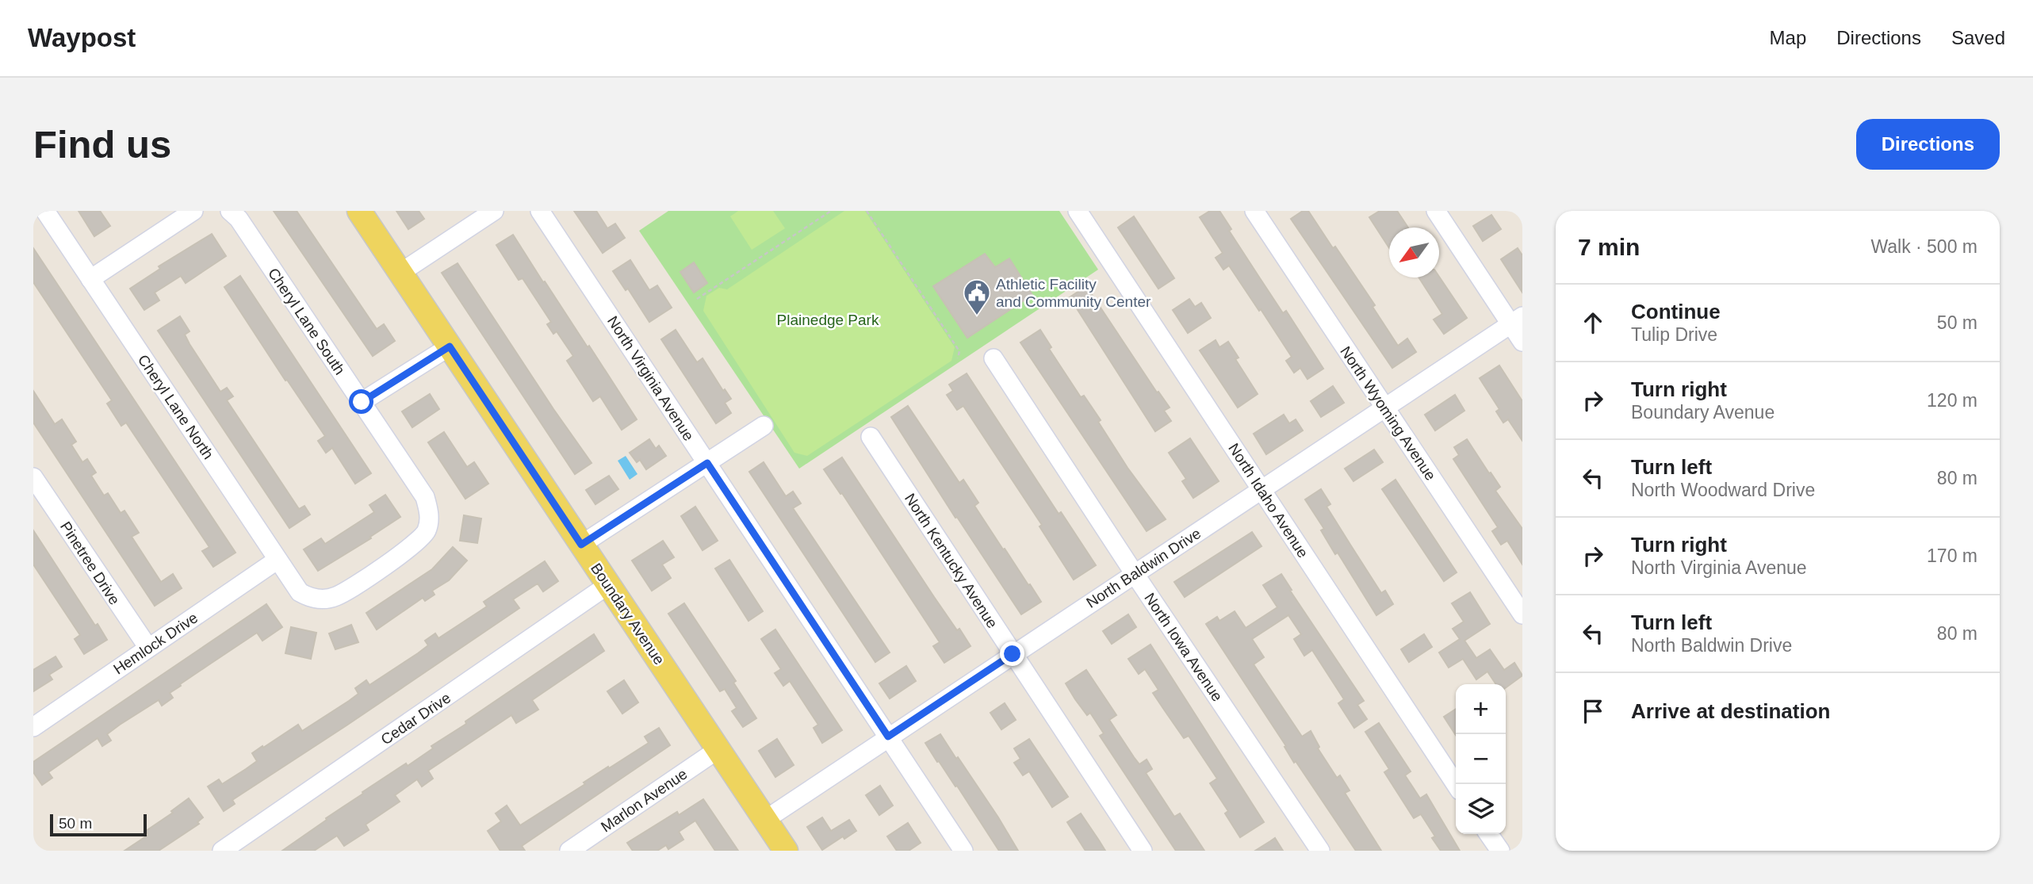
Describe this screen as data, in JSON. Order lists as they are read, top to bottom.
{
  "streets": {
    "main road": ["Boundary Avenue"],
    "street": [
      "Cheryl Lane South",
      "North Virginia Avenue",
      "Cheryl Lane North",
      "North Wyoming Avenue",
      "North Idaho Avenue",
      "North Kentucky Avenue",
      "Pinetree Drive",
      "North Baldwin Drive",
      "Hemlock Drive",
      "North Iowa Avenue",
      "Cedar Drive",
      "Marlon Avenue"
    ]
  },
  "crossings": [
    ["Cheryl Lane South", "Cheryl Lane North"],
    ["North Virginia Avenue", "North Baldwin Drive"],
    ["Cheryl Lane North", "Hemlock Drive"],
    ["North Wyoming Avenue", "North Baldwin Drive"],
    ["North Idaho Avenue", "North Baldwin Drive"],
    ["North Kentucky Avenue", "North Baldwin Drive"],
    ["Pinetree Drive", "Hemlock Drive"],
    ["North Baldwin Drive", "Boundary Avenue"],
    ["North Baldwin Drive", "North Iowa Avenue"],
    ["Boundary Avenue", "Cedar Drive"],
    ["Boundary Avenue", "Marlon Avenue"]
  ],
  "parks": ["Plainedge Park"],
  "places": {
    "public building": ["Athletic Facility and Community Center"]
  },
  "scale_bar": "50 m",
  "north": "bottom left",
  "page": {
    "header": "Waypost",
    "nav": ["Map", "Directions", "Saved"],
    "buttons": "Directions",
    "title": "Find us",
    "heading": ["7 min", "Walk · 500 m"],
    "list": [
      ["Continue", "Tulip Drive", "50 m"],
      ["Turn right", "Boundary Avenue", "120 m"],
      ["Turn left", "North Woodward Drive", "80 m"],
      ["Turn right", "North Virginia Avenue", "170 m"],
      ["Turn left", "North Baldwin Drive", "80 m"],
      "Arrive at destination"
    ],
    "map_buttons": ["+", "−"],
    "scale": "50 m"
  }
}
